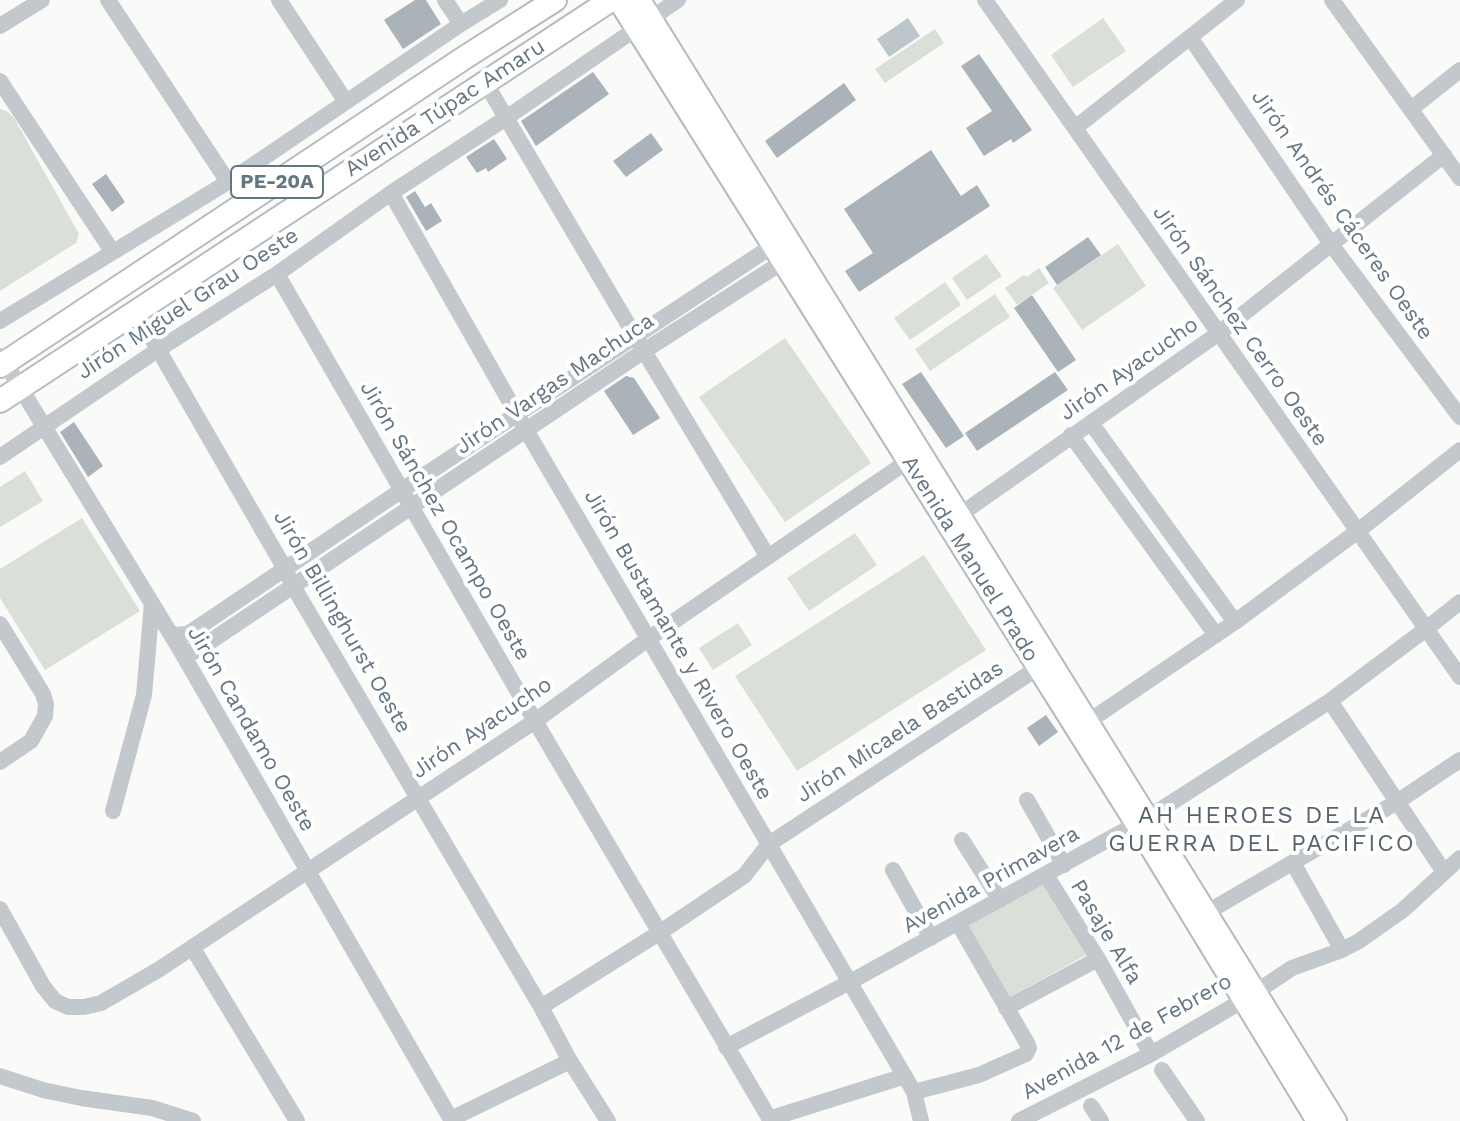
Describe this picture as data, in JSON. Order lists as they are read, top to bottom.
{
  "streets": {
    "highway": ["Avenida Túpac Amaru", "PE-20A"],
    "main road": ["Avenida Manuel Prado"],
    "street": [
      "Jirón Andrés Cáceres Oeste",
      "Jirón Miguel Grau Oeste",
      "Jirón Sánchez Cerro Oeste",
      "Jirón Ayacucho",
      "Jirón Vargas Machuca",
      "Jirón Sánchez Ocampo Oeste",
      "Jirón Billinghurst Oeste",
      "Jirón Bustamante y Rivero Oeste",
      "Jirón Candamo Oeste",
      "Jirón Micaela Bastidas",
      "Avenida Primavera",
      "Pasaje Alfa",
      "Avenida 12 de Febrero"
    ]
  },
  "crossings": [
    ["Avenida Túpac Amaru", "Jirón Billinghurst Oeste"],
    ["Avenida Túpac Amaru", "Jirón Candamo Oeste"],
    ["Jirón Andrés Cáceres Oeste", "Jirón Ayacucho"],
    ["Jirón Miguel Grau Oeste", "Jirón Sánchez Ocampo Oeste"],
    ["Jirón Miguel Grau Oeste", "Avenida Manuel Prado"],
    ["Jirón Miguel Grau Oeste", "Jirón Billinghurst Oeste"],
    ["Jirón Miguel Grau Oeste", "Jirón Bustamante y Rivero Oeste"],
    ["Jirón Miguel Grau Oeste", "Jirón Candamo Oeste"],
    ["Jirón Sánchez Cerro Oeste", "Jirón Ayacucho"],
    ["Jirón Sánchez Cerro Oeste", "Avenida Primavera"],
    ["Jirón Ayacucho", "Jirón Sánchez Ocampo Oeste"],
    ["Jirón Ayacucho", "Avenida Manuel Prado"],
    ["Jirón Ayacucho", "Jirón Billinghurst Oeste"],
    ["Jirón Ayacucho", "Jirón Bustamante y Rivero Oeste"],
    ["Jirón Ayacucho", "Jirón Candamo Oeste"],
    ["Jirón Vargas Machuca", "Jirón Sánchez Ocampo Oeste"],
    ["Jirón Vargas Machuca", "Avenida Manuel Prado"],
    ["Jirón Vargas Machuca", "Jirón Billinghurst Oeste"],
    ["Jirón Vargas Machuca", "Jirón Bustamante y Rivero Oeste"],
    ["Jirón Vargas Machuca", "Jirón Candamo Oeste"],
    ["Jirón Sánchez Ocampo Oeste", "Jirón Micaela Bastidas"],
    ["Jirón Sánchez Ocampo Oeste", "Avenida Primavera"],
    ["Avenida Manuel Prado", "Jirón Micaela Bastidas"],
    ["Avenida Manuel Prado", "Avenida Primavera"],
    ["Avenida Manuel Prado", "Avenida 12 de Febrero"],
    ["Jirón Billinghurst Oeste", "Jirón Micaela Bastidas"],
    ["Jirón Bustamante y Rivero Oeste", "Jirón Micaela Bastidas"],
    ["Jirón Bustamante y Rivero Oeste", "Avenida Primavera"],
    ["Avenida Primavera", "Pasaje Alfa"],
    ["Pasaje Alfa", "Avenida 12 de Febrero"]
  ],
  "districts": ["AH HEROES DE LA GUERRA DEL PACIFICO"]
}
